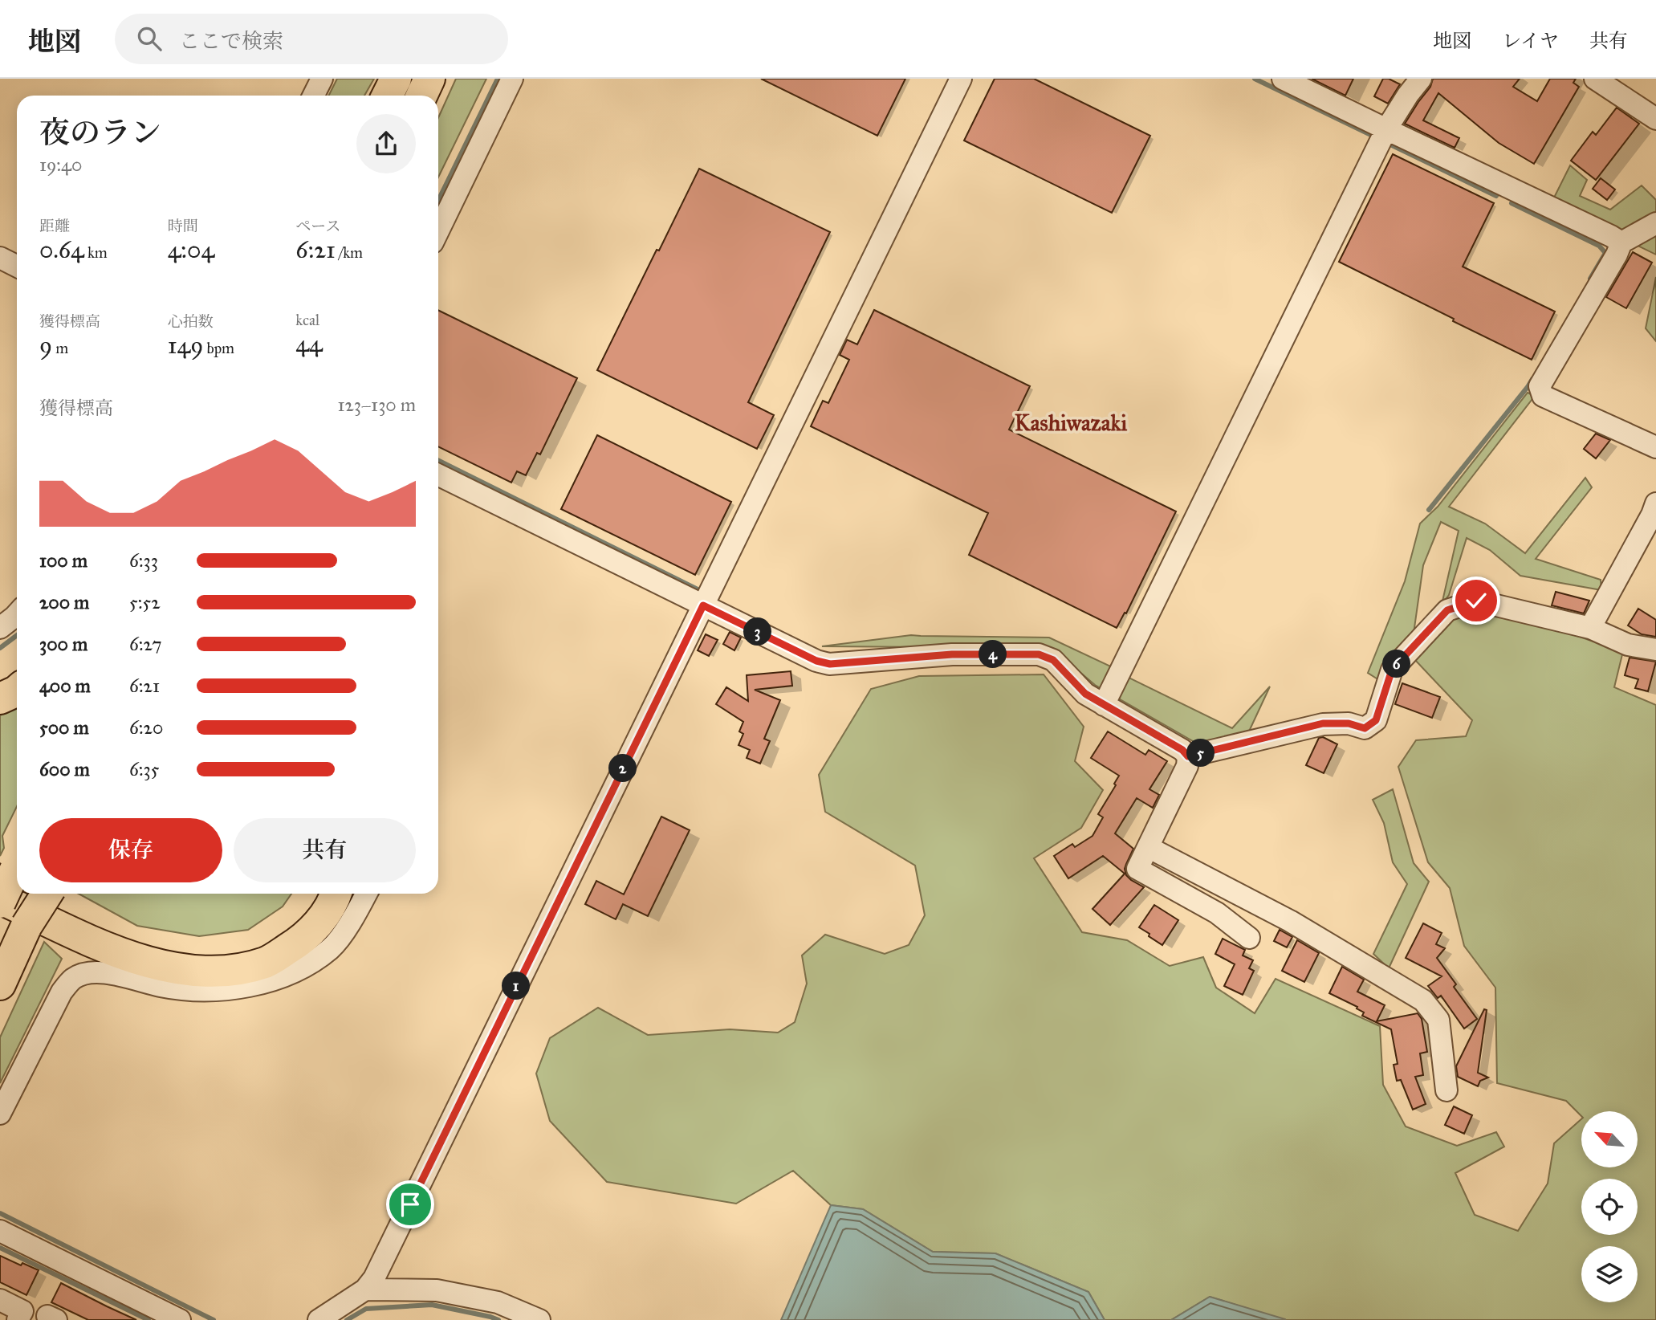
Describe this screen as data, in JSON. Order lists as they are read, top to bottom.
{
  "districts": ["Kashiwazaki"],
  "north": "top left",
  "page": {
    "header": "地図",
    "search": "ここで検索",
    "nav": ["地図", "レイヤ", "共有"],
    "heading": ["夜のラン", "19:40"],
    "stats": [
      ["距離", "0.64 km"],
      ["時間", "4:04"],
      ["ペース", "6:21 /km"],
      ["獲得標高", "9 m"],
      ["心拍数", "149 bpm"],
      ["kcal", "44"]
    ],
    "chart": ["獲得標高", "123–130 m"],
    "list": [
      {
        "name": "100 m",
        "note": "6:33"
      },
      {
        "name": "200 m",
        "note": "5:52"
      },
      {
        "name": "300 m",
        "note": "6:27"
      },
      {
        "name": "400 m",
        "note": "6:21"
      },
      {
        "name": "500 m",
        "note": "6:20"
      },
      {
        "name": "600 m",
        "note": "6:35"
      }
    ],
    "pins": [
      "3",
      "4",
      "6",
      "5",
      "2",
      "1"
    ],
    "buttons": ["保存", "共有"]
  }
}
